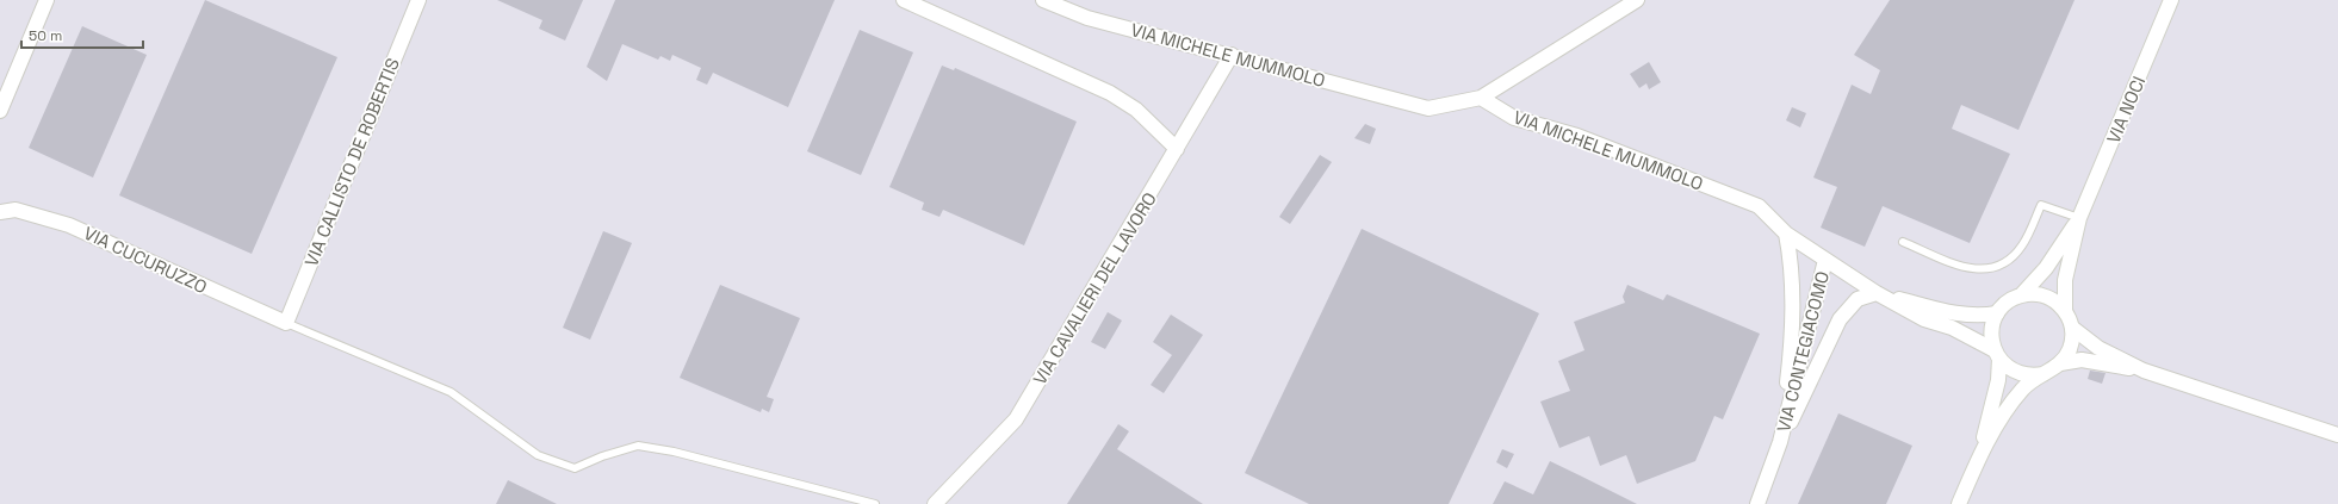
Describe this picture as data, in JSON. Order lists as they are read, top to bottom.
{
  "streets": {
    "street": [
      "VIA MICHELE MUMMOLO",
      "VIA NOCI",
      "VIA CALLISTO DE ROBERTIS",
      "VIA CUCURUZZO",
      "VIA CAVALIERI DEL LAVORO",
      "VIA CONTEGIACOMO"
    ]
  },
  "crossings": [
    ["VIA MICHELE MUMMOLO", "VIA NOCI"],
    ["VIA MICHELE MUMMOLO", "VIA CAVALIERI DEL LAVORO"],
    ["VIA MICHELE MUMMOLO", "VIA CONTEGIACOMO"],
    ["VIA CALLISTO DE ROBERTIS", "VIA CUCURUZZO"]
  ],
  "scale_bar": "50 m"
}
